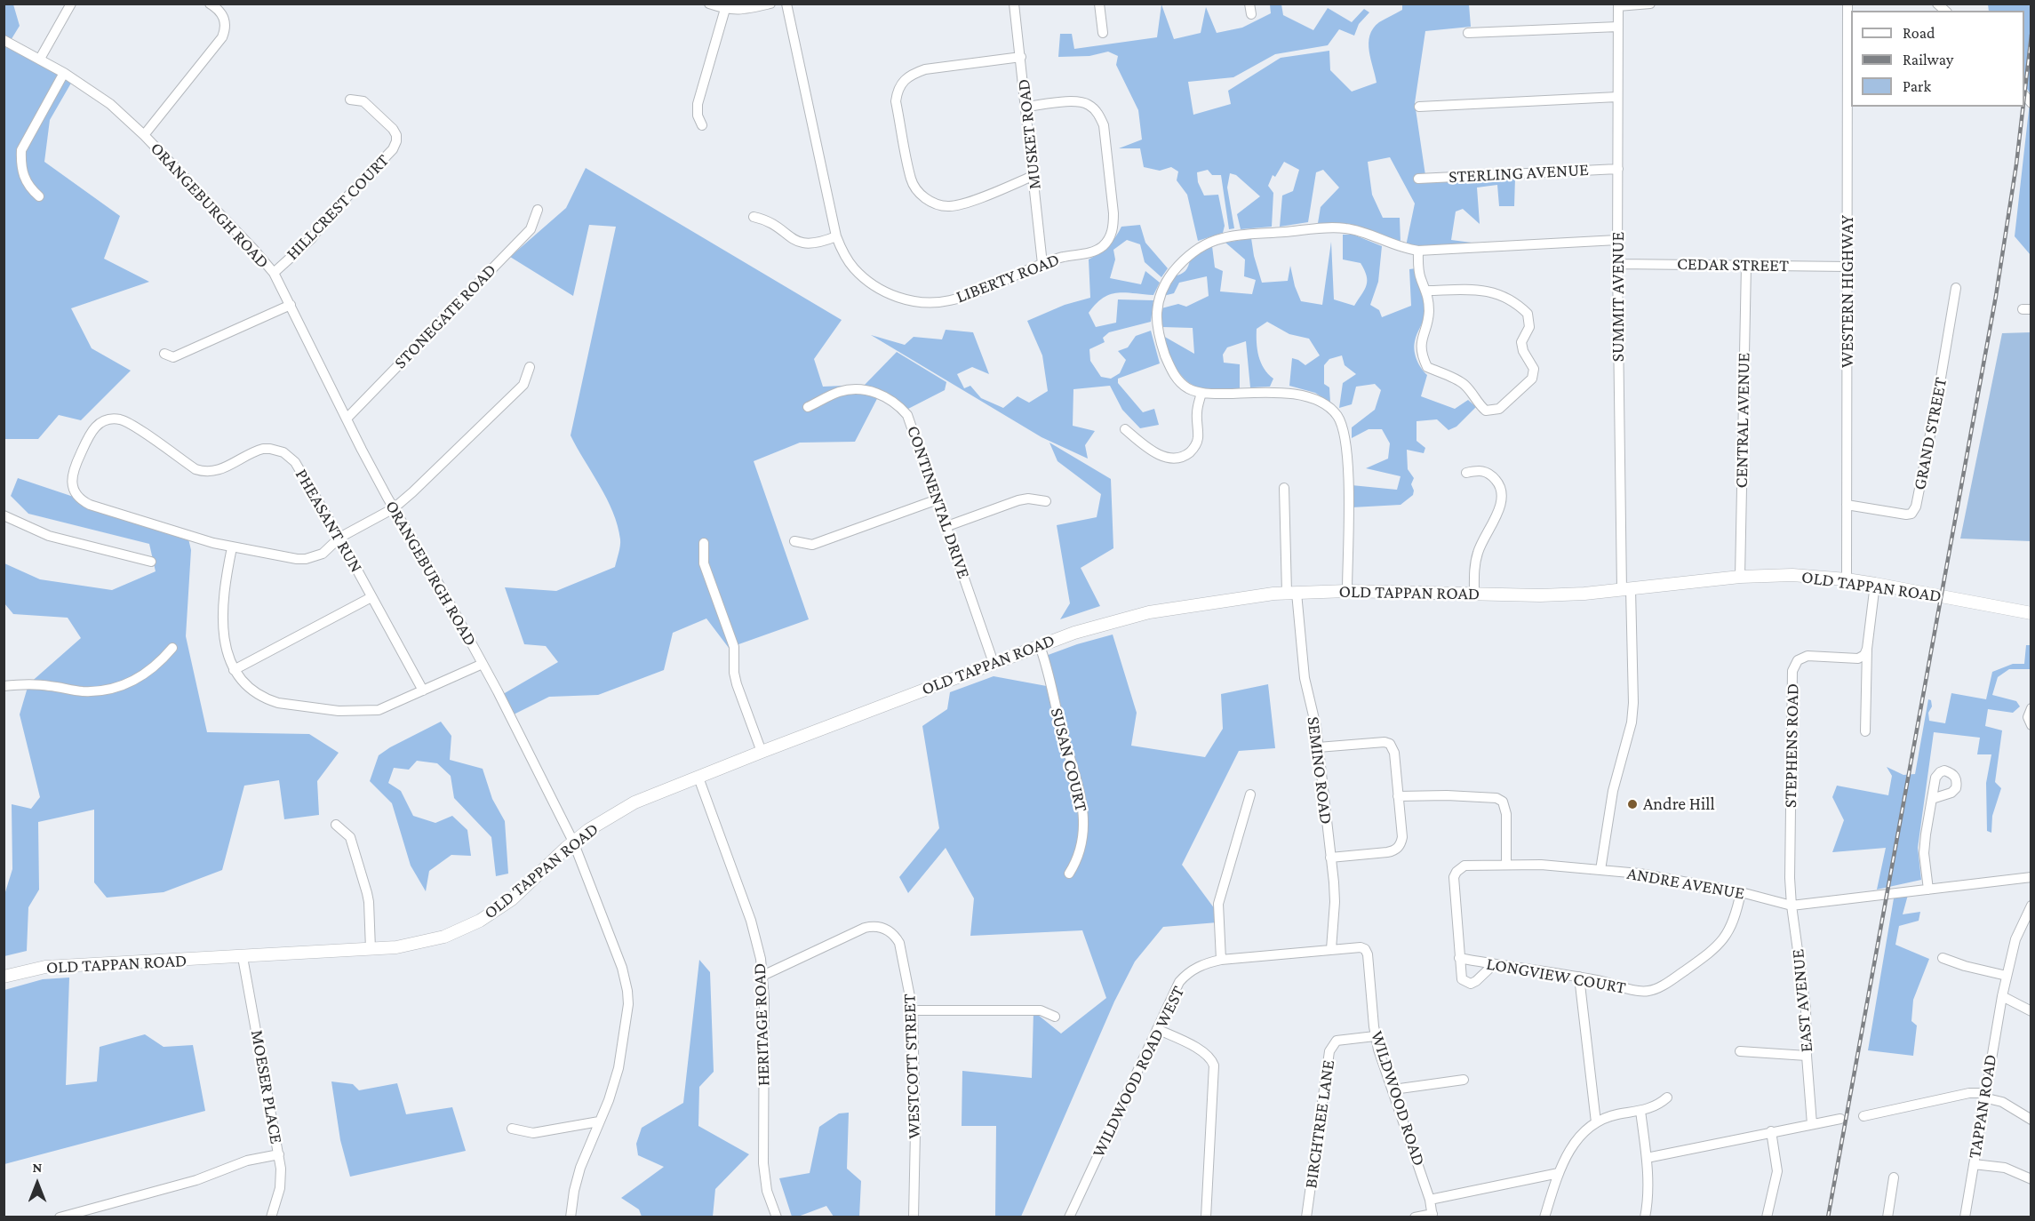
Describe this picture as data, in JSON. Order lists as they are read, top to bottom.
{
  "streets": {
    "main road": ["OLD TAPPAN ROAD"],
    "street": [
      "MUSKET ROAD",
      "STERLING AVENUE",
      "ORANGEBURGH ROAD",
      "HILLCREST COURT",
      "CEDAR STREET",
      "LIBERTY ROAD",
      "WESTERN HIGHWAY",
      "SUMMIT AVENUE",
      "STONEGATE ROAD",
      "CENTRAL AVENUE",
      "GRAND STREET",
      "CONTINENTAL DRIVE",
      "PHEASANT RUN",
      "STEPHENS ROAD",
      "SUSAN COURT",
      "SEMINO ROAD",
      "ANDRE AVENUE",
      "LONGVIEW COURT",
      "EAST AVENUE",
      "HERITAGE ROAD",
      "WESTCOTT STREET",
      "WILDWOOD ROAD WEST",
      "MOESER PLACE",
      "WILDWOOD ROAD",
      "TAPPAN ROAD",
      "BIRCHTREE LANE"
    ]
  },
  "crossings": [
    ["MUSKET ROAD", "LIBERTY ROAD"],
    ["STERLING AVENUE", "SUMMIT AVENUE"],
    ["ORANGEBURGH ROAD", "HILLCREST COURT"],
    ["ORANGEBURGH ROAD", "STONEGATE ROAD"],
    ["ORANGEBURGH ROAD", "OLD TAPPAN ROAD"],
    ["CEDAR STREET", "WESTERN HIGHWAY"],
    ["CEDAR STREET", "SUMMIT AVENUE"],
    ["CEDAR STREET", "CENTRAL AVENUE"],
    ["WESTERN HIGHWAY", "GRAND STREET"],
    ["WESTERN HIGHWAY", "OLD TAPPAN ROAD"],
    ["SUMMIT AVENUE", "OLD TAPPAN ROAD"],
    ["CENTRAL AVENUE", "OLD TAPPAN ROAD"],
    ["CONTINENTAL DRIVE", "OLD TAPPAN ROAD"],
    ["OLD TAPPAN ROAD", "SUSAN COURT"],
    ["OLD TAPPAN ROAD", "SEMINO ROAD"],
    ["OLD TAPPAN ROAD", "HERITAGE ROAD"],
    ["OLD TAPPAN ROAD", "MOESER PLACE"],
    ["STEPHENS ROAD", "EAST AVENUE"],
    ["SEMINO ROAD", "WILDWOOD ROAD WEST"],
    ["SEMINO ROAD", "WILDWOOD ROAD"],
    ["ANDRE AVENUE", "LONGVIEW COURT"],
    ["ANDRE AVENUE", "EAST AVENUE"],
    ["HERITAGE ROAD", "WESTCOTT STREET"],
    ["WILDWOOD ROAD WEST", "WILDWOOD ROAD"],
    ["WILDWOOD ROAD", "BIRCHTREE LANE"]
  ],
  "places": ["Andre Hill"],
  "legend": ["Road", "Railway", "Park"],
  "north": "top"
}
